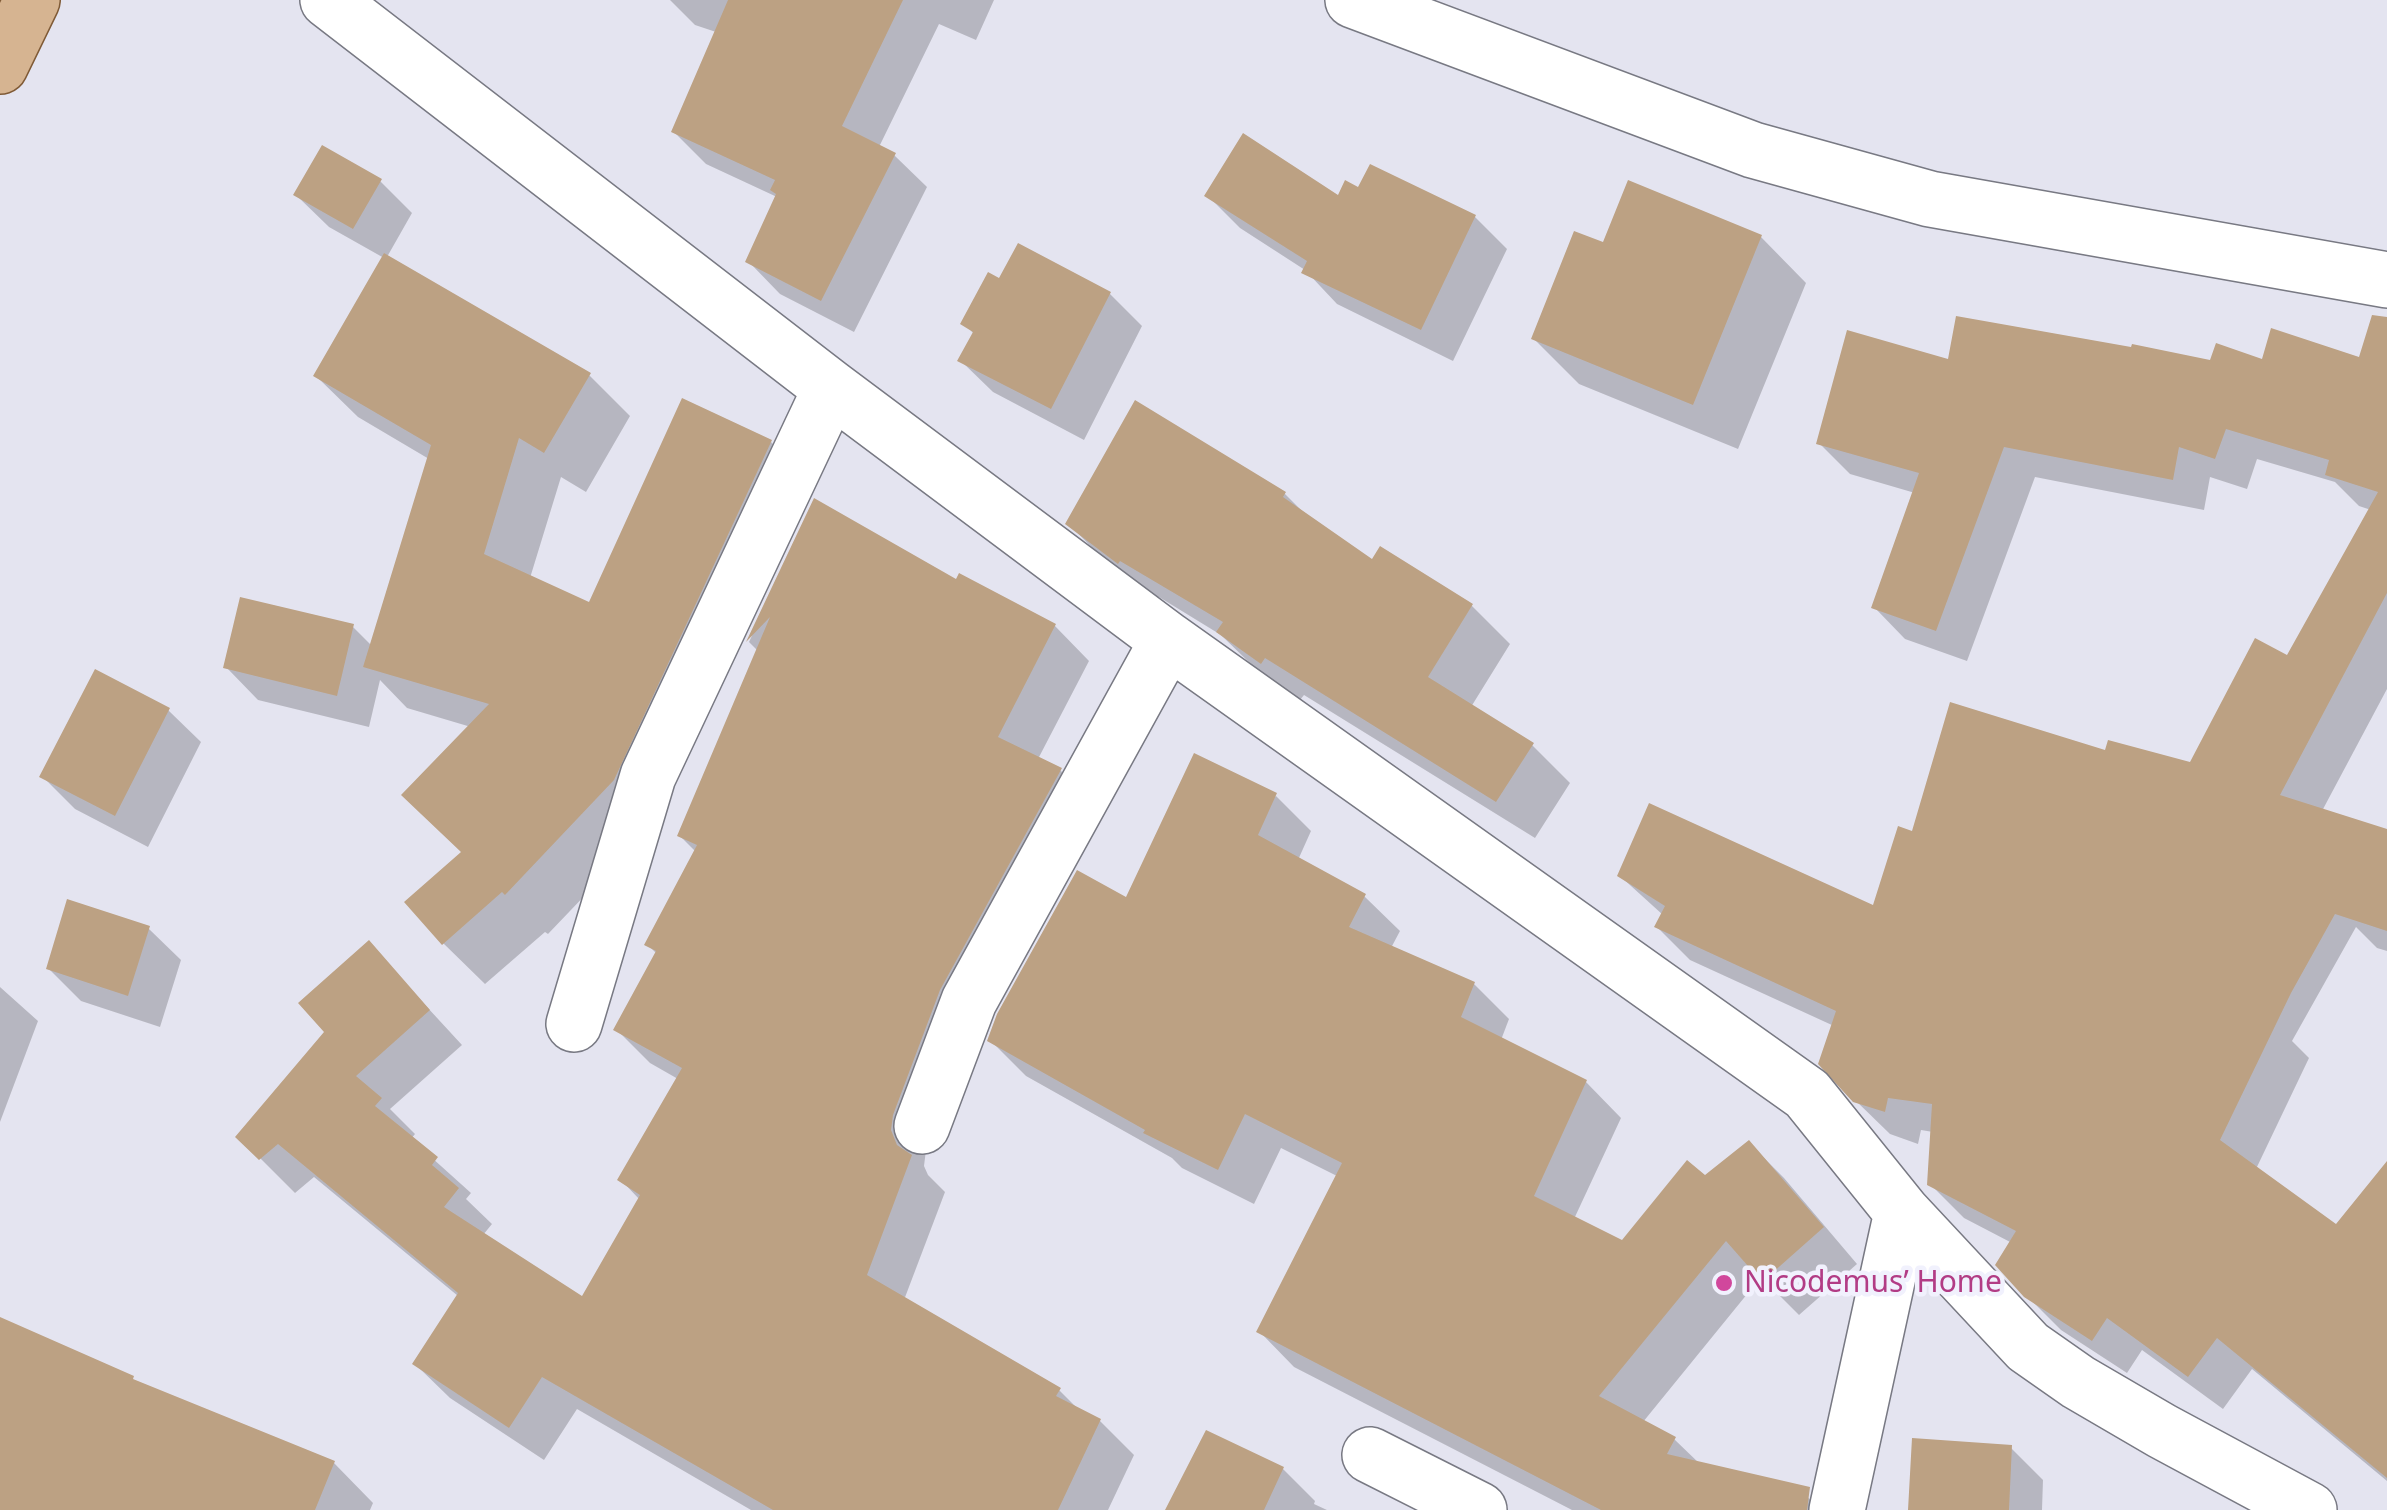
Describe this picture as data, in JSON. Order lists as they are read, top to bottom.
{
  "places": ["Nicodemus’ Home"]
}
